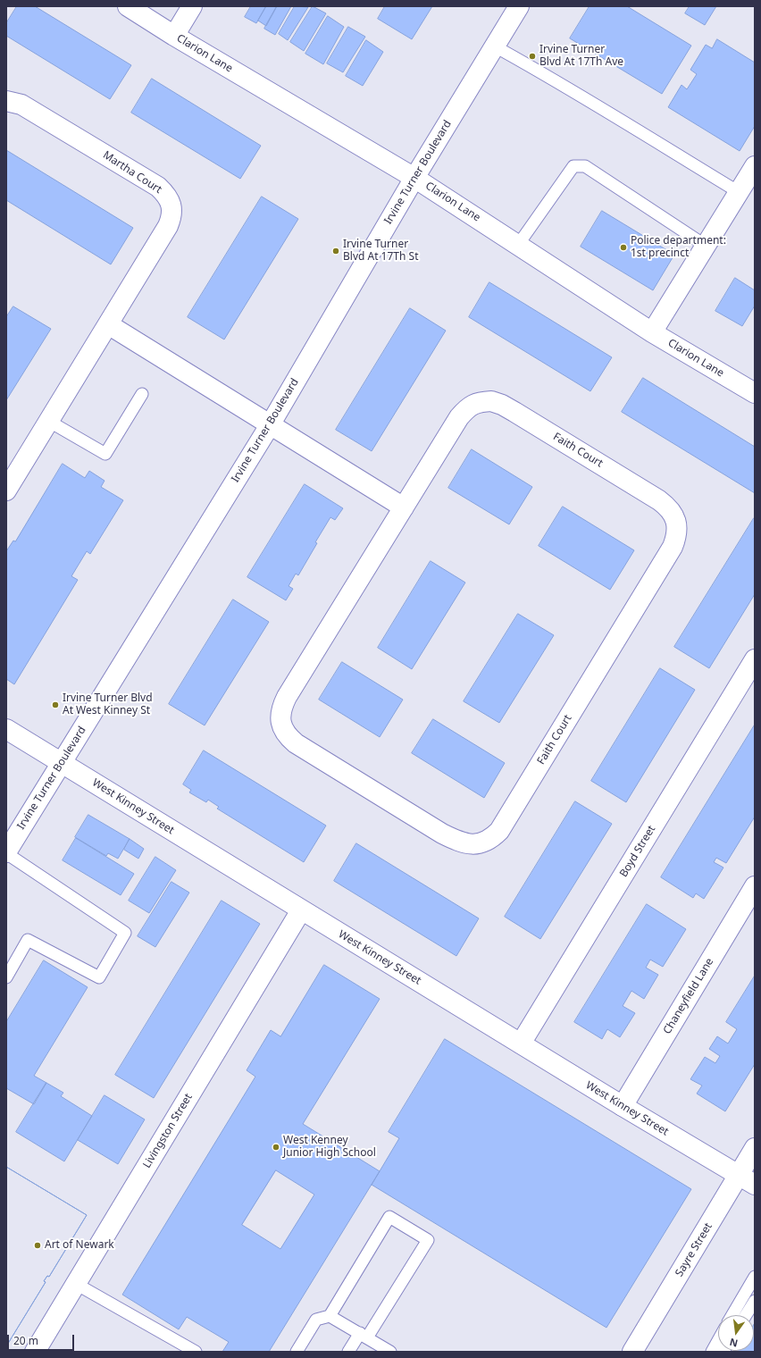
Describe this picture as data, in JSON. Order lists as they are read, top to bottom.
{
  "streets": {
    "street": [
      "Clarion Lane",
      "Martha Court",
      "Irvine Turner Boulevard",
      "Faith Court",
      "West Kinney Street",
      "Boyd Street",
      "Chaneyfield Lane",
      "Livingston Street",
      "Sayre Street"
    ]
  },
  "crossings": [
    ["Clarion Lane", "Irvine Turner Boulevard"],
    ["Irvine Turner Boulevard", "West Kinney Street"],
    ["West Kinney Street", "Boyd Street"],
    ["West Kinney Street", "Chaneyfield Lane"],
    ["West Kinney Street", "Livingston Street"],
    ["West Kinney Street", "Sayre Street"]
  ],
  "places": [
    "Irvine Turner Blvd At 17Th Ave",
    "Police department: 1st precinct",
    "Irvine Turner Blvd At 17Th St",
    "Irvine Turner Blvd At West Kinney St",
    "West Kenney Junior High School",
    "Art of Newark"
  ],
  "scale_bar": "20 m",
  "north": "bottom"
}
